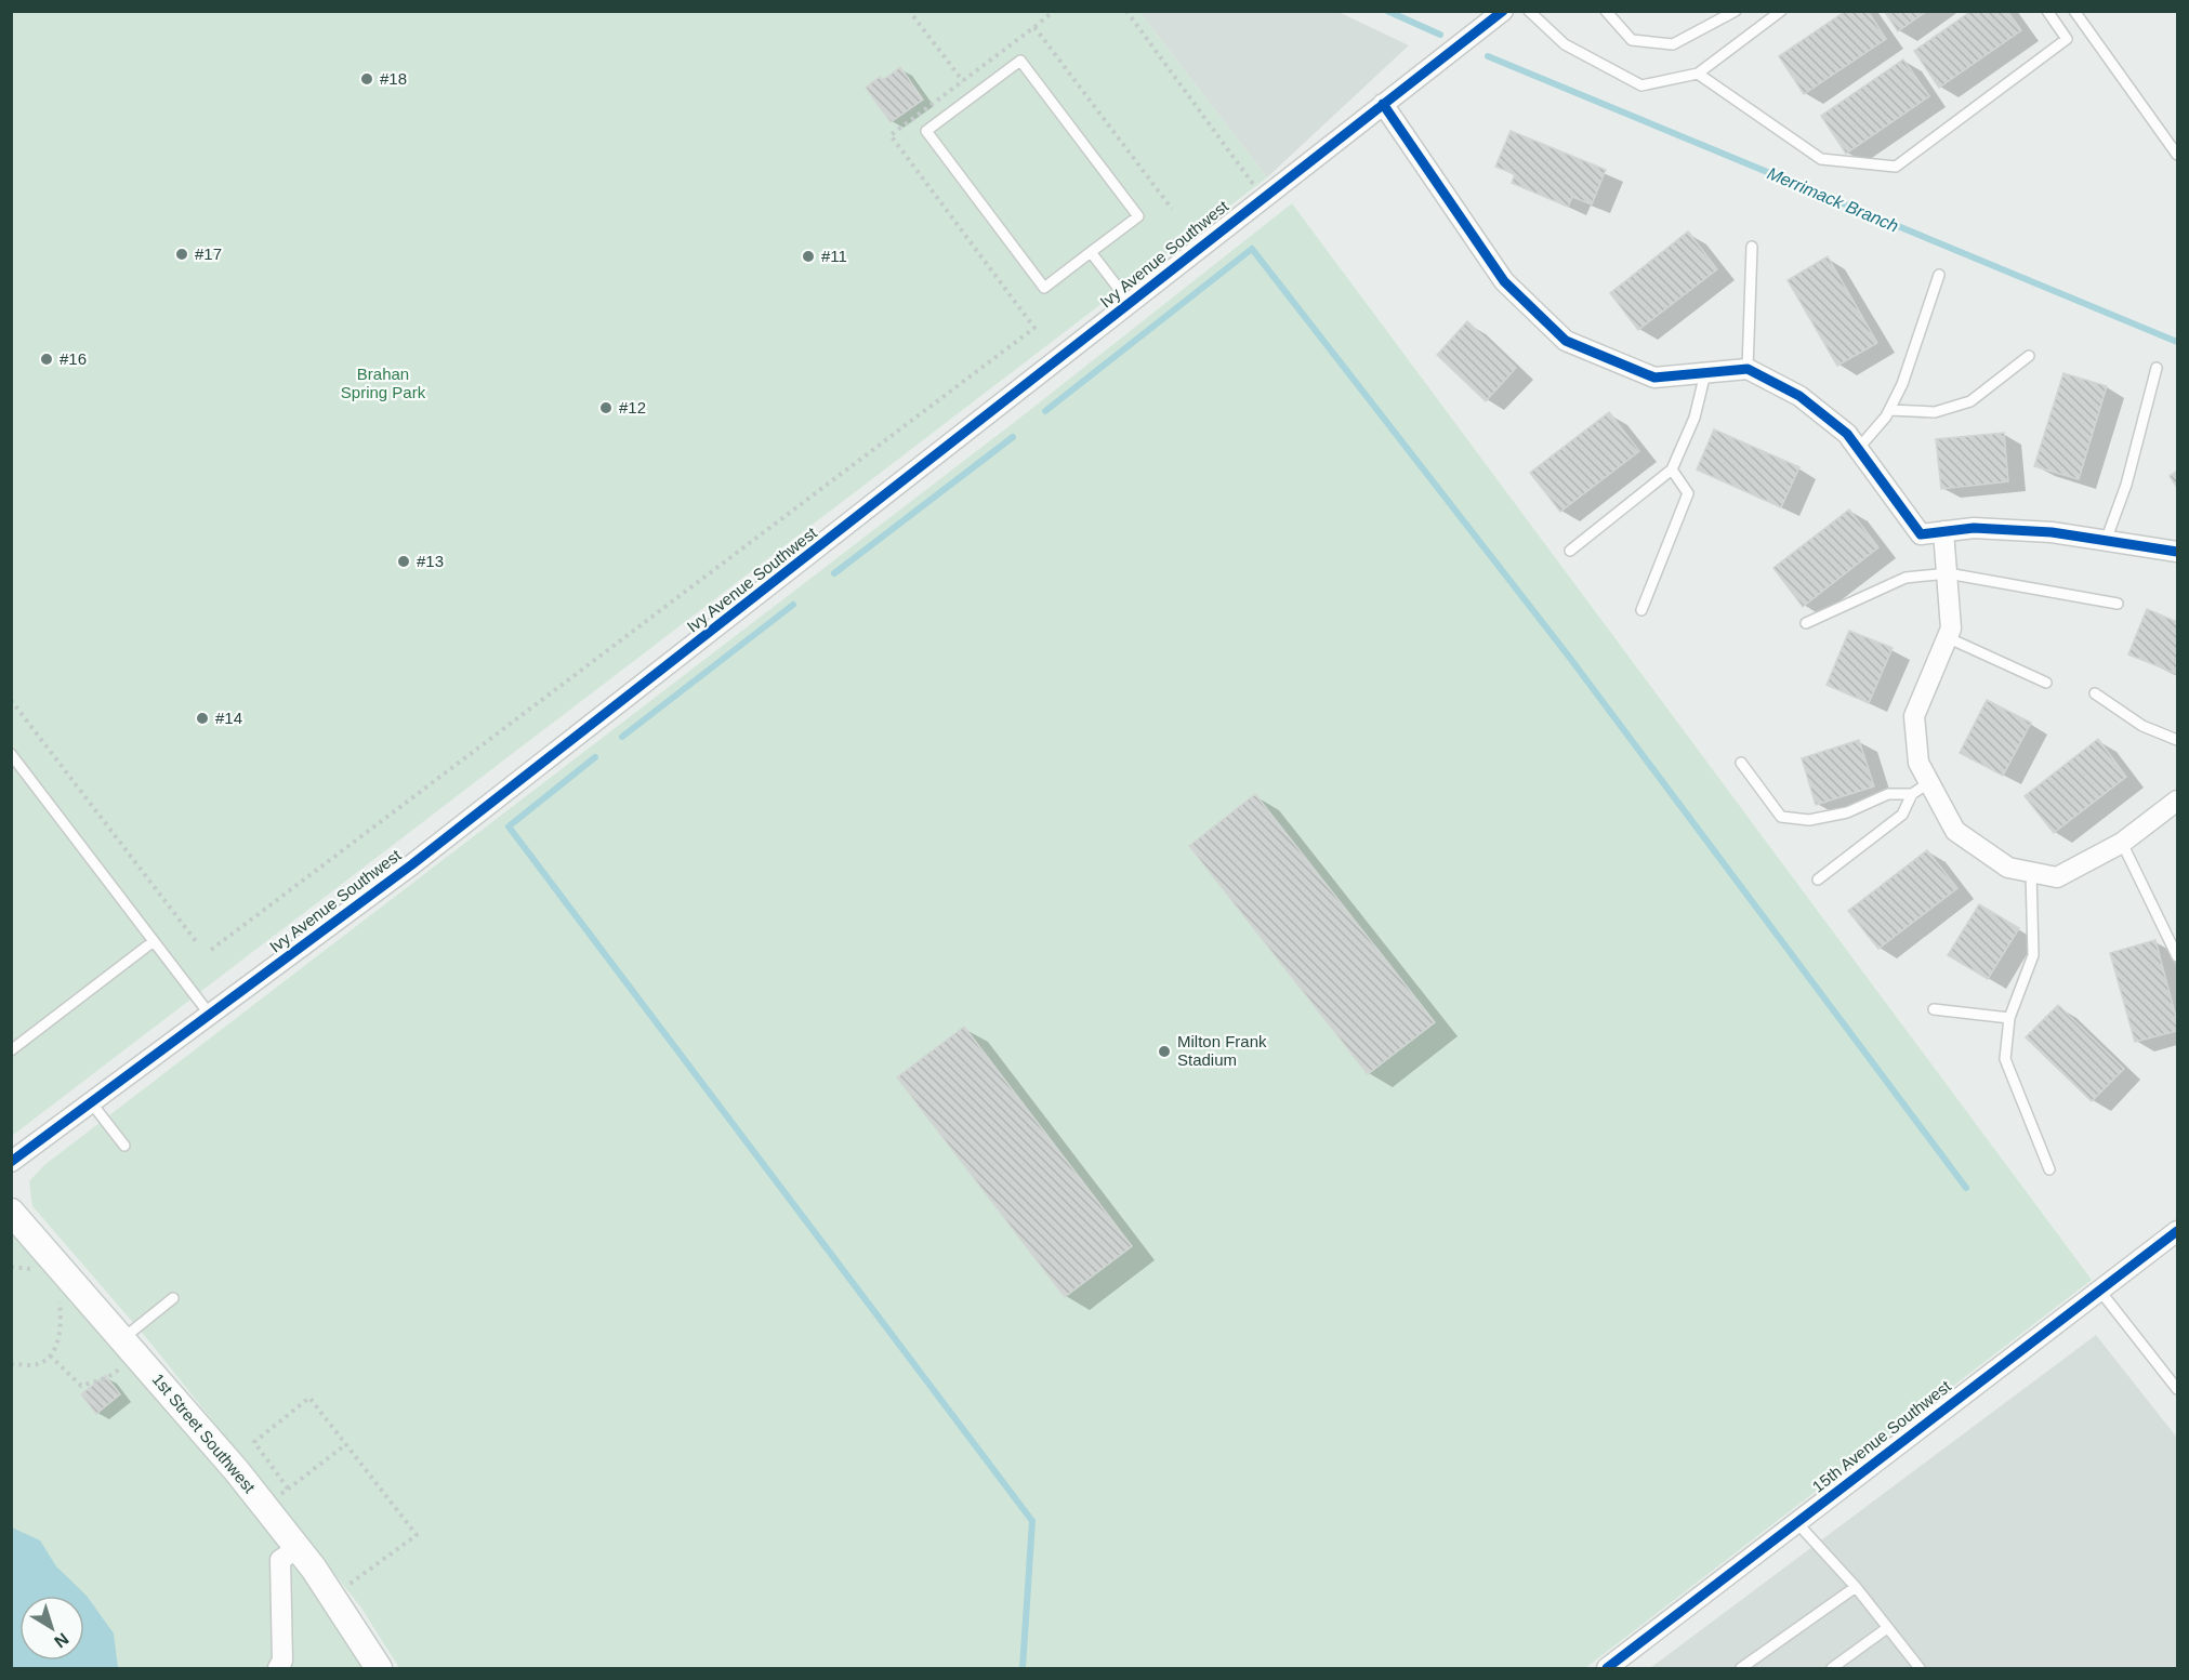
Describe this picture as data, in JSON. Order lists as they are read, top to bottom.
{
  "streets": {
    "street": ["Ivy Avenue Southwest", "1st Street Southwest", "15th Avenue Southwest"]
  },
  "water": ["Merrimack Branch"],
  "parks": ["Brahan Spring Park"],
  "places": [
    "#18",
    "#17",
    "#11",
    "#16",
    "#12",
    "#13",
    "#14",
    "Milton Frank Stadium"
  ],
  "north": "bottom right"
}
